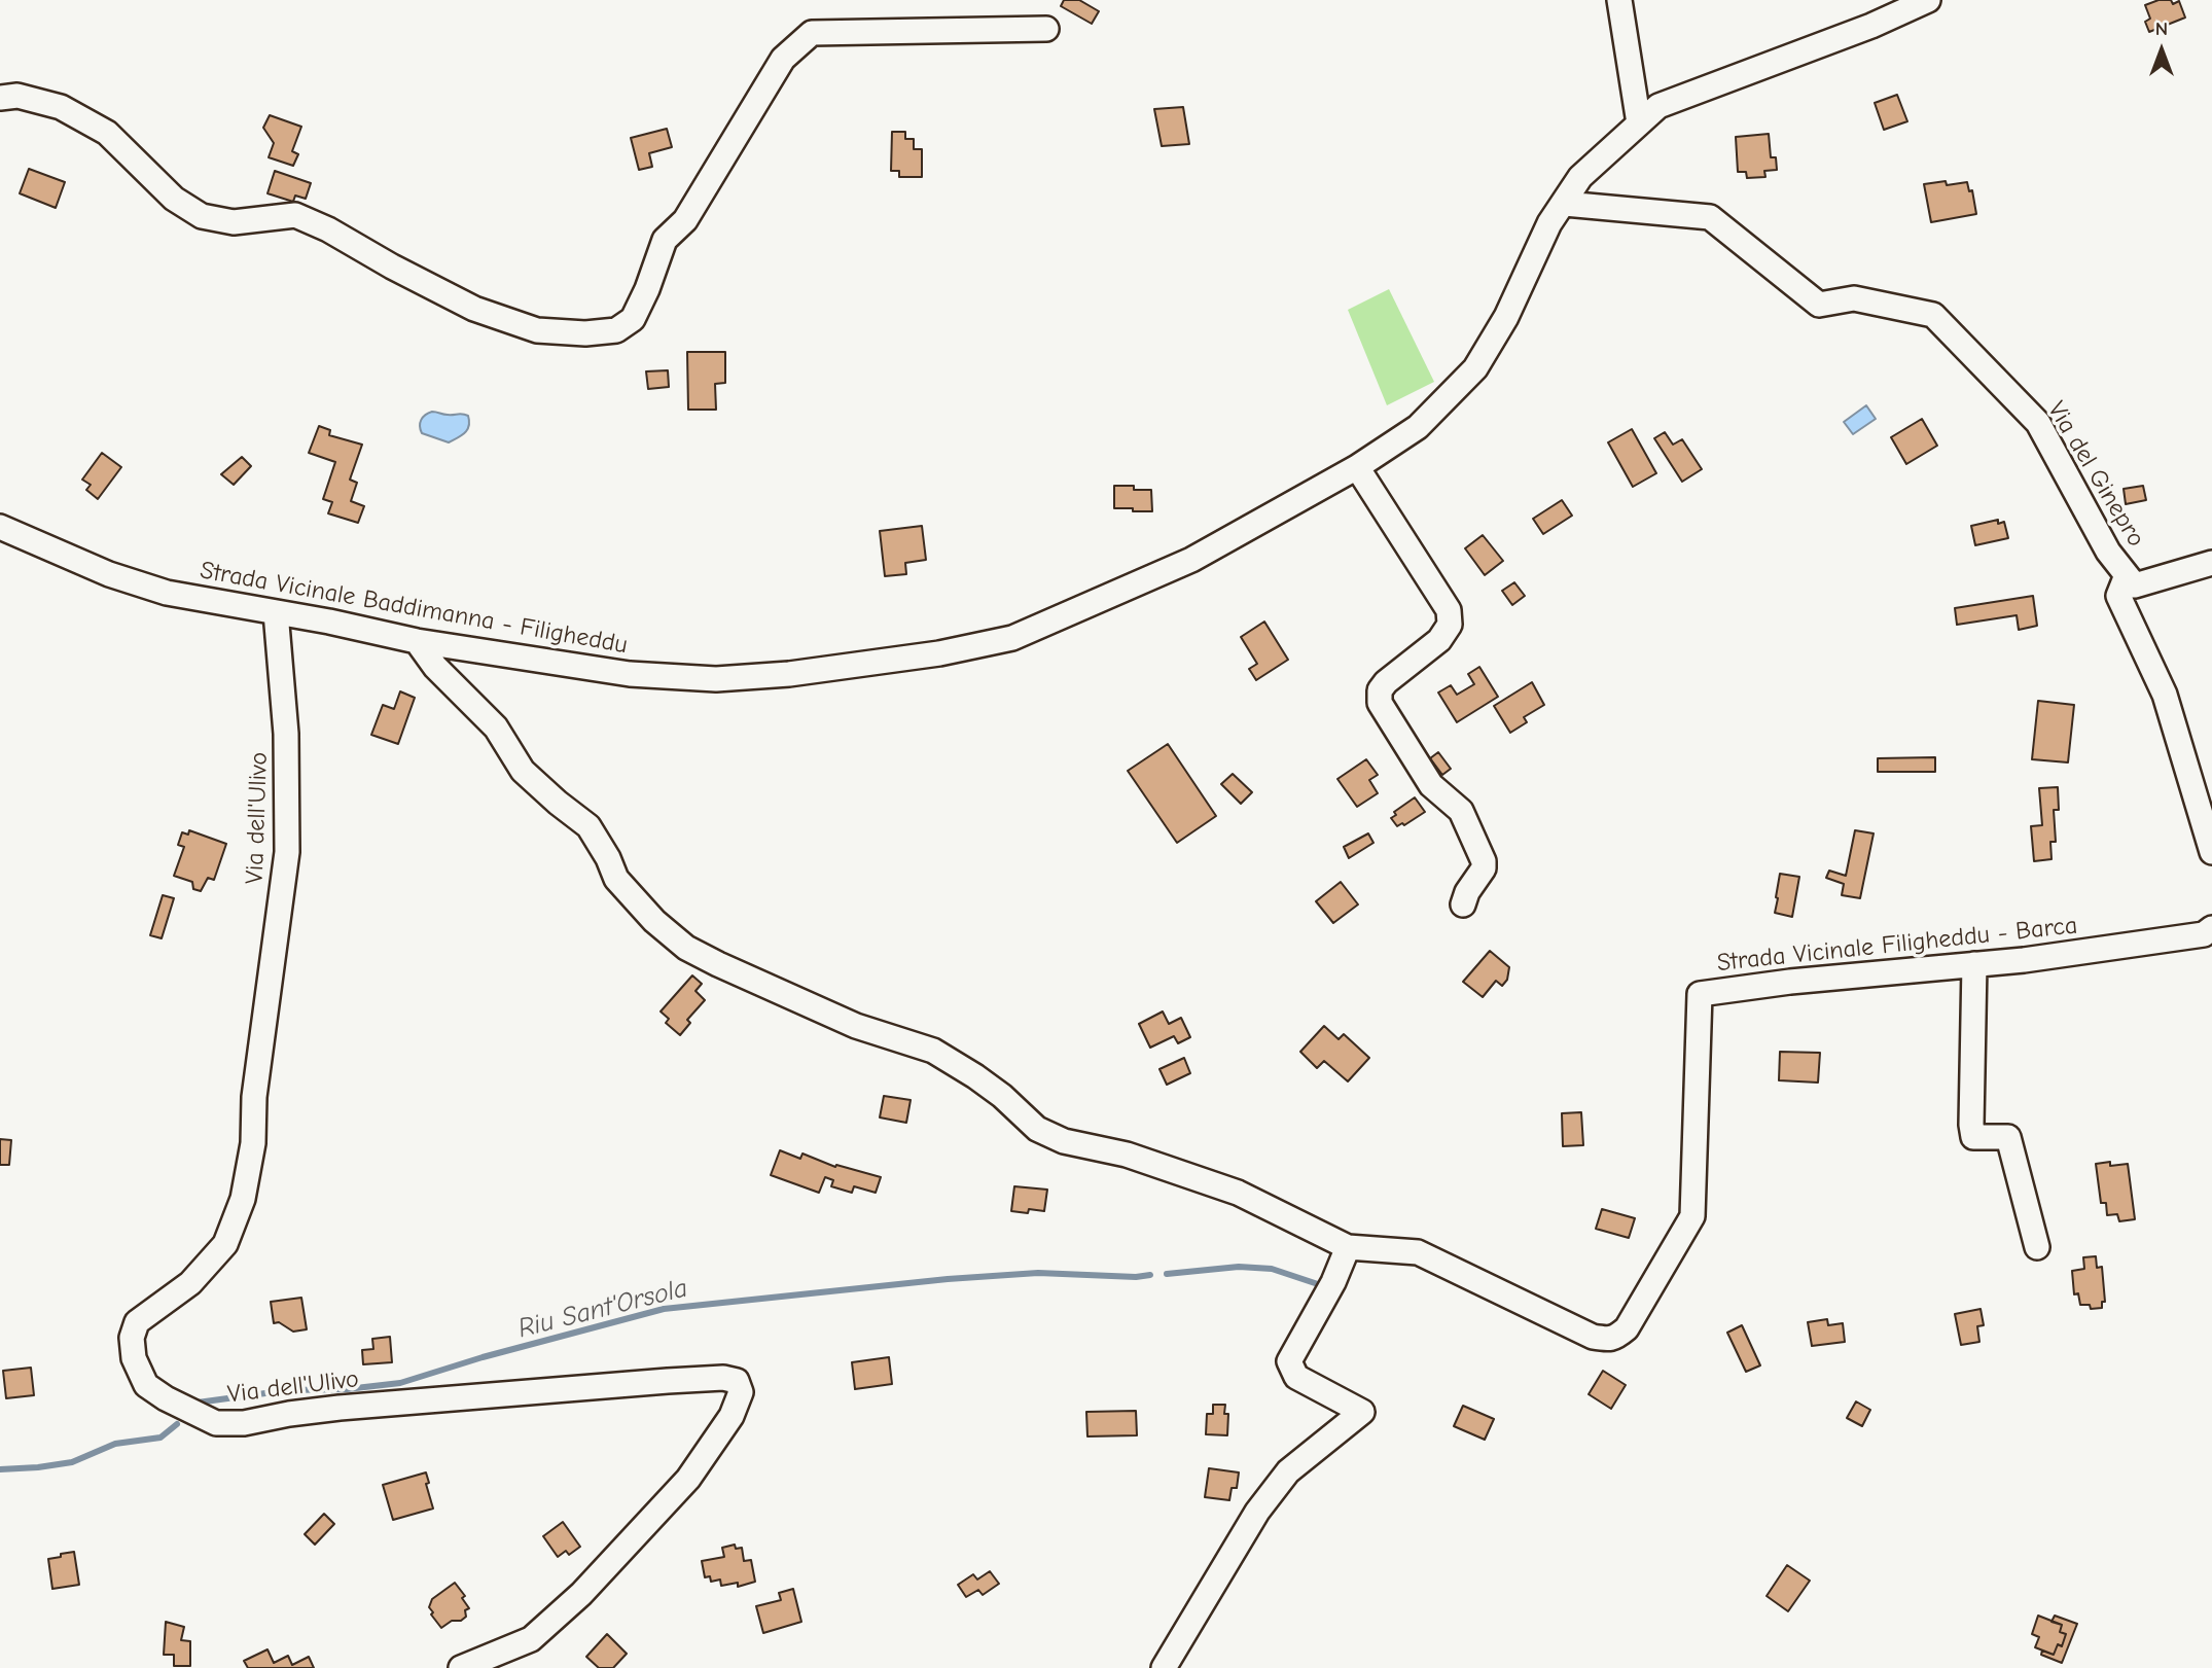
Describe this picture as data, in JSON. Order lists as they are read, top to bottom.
{
  "streets": {
    "street": [
      "Via del Ginepro",
      "Strada Vicinale Baddimanna - Filigheddu",
      "Via dell'Ulivo",
      "Strada Vicinale Filigheddu - Barca"
    ]
  },
  "crossings": [
    ["Via del Ginepro", "Strada Vicinale Baddimanna - Filigheddu"],
    ["Strada Vicinale Baddimanna - Filigheddu", "Via dell'Ulivo"],
    ["Strada Vicinale Baddimanna - Filigheddu", "Strada Vicinale Filigheddu - Barca"]
  ],
  "water": ["Riu Sant'Orsola"],
  "north": "top"
}
